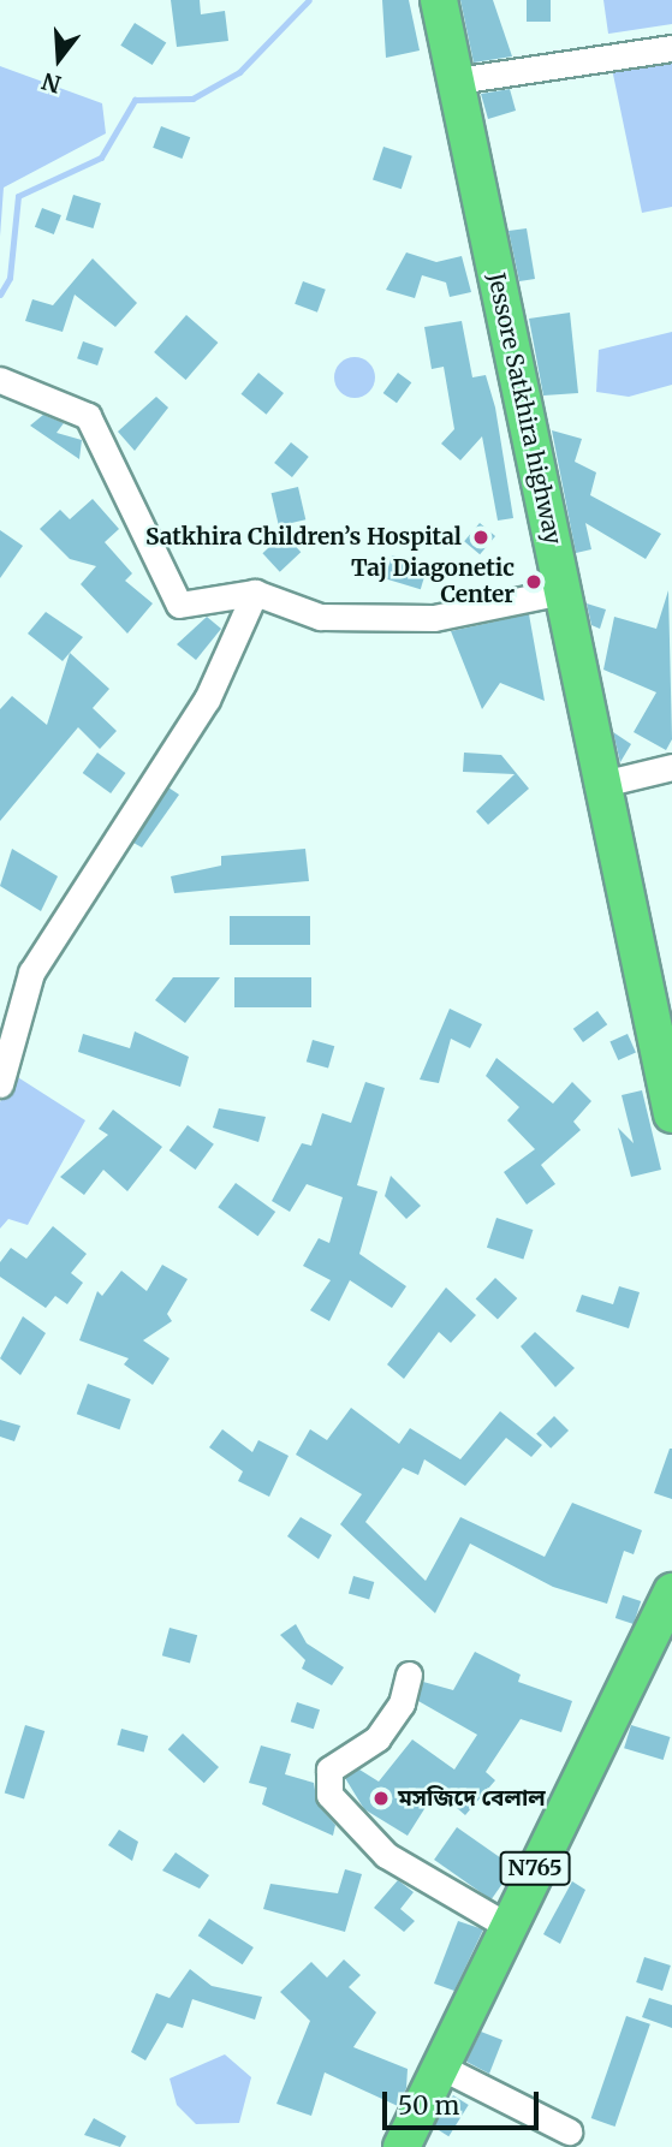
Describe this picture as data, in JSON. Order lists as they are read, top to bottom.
{
  "streets": {
    "highway": ["Jessore Satkhira highway", "N765"]
  },
  "places": ["Satkhira Children’s Hospital", "Taj Diagonetic Center", "মসজিদে বেলাল"],
  "scale_bar": "50 m",
  "north": "bottom"
}
